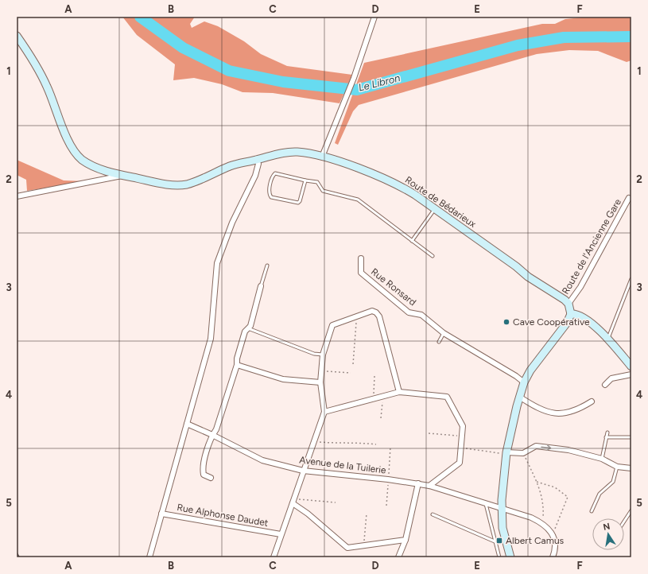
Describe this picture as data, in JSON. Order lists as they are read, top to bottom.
{
  "streets": {
    "street": [
      "Route de Bédarieux",
      "Route de l'Ancienne Gare",
      "Rue Ronsard",
      "Avenue de la Tuilerie",
      "Rue Alphonse Daudet"
    ]
  },
  "crossings": [
    ["Route de Bédarieux", "Route de l'Ancienne Gare"]
  ],
  "water": ["Le Libron"],
  "places": {
    "other": ["Cave Coopérative"],
    "transit": ["Albert Camus"]
  },
  "north": "top",
  "grid": {
    "columns": [
      "A",
      "B",
      "C",
      "D",
      "E",
      "F"
    ],
    "rows": [
      "1",
      "2",
      "3",
      "4",
      "5"
    ]
  }
}
